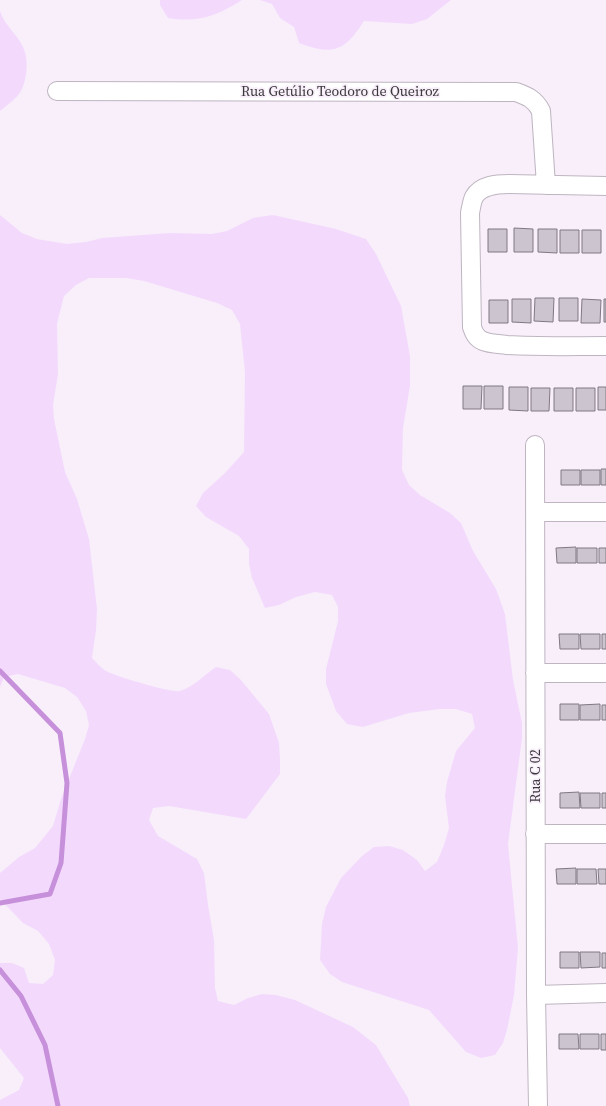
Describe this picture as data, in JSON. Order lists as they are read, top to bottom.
{
  "streets": {
    "street": ["Rua Getúlio Teodoro de Queiroz", "Rua C 02"]
  }
}
